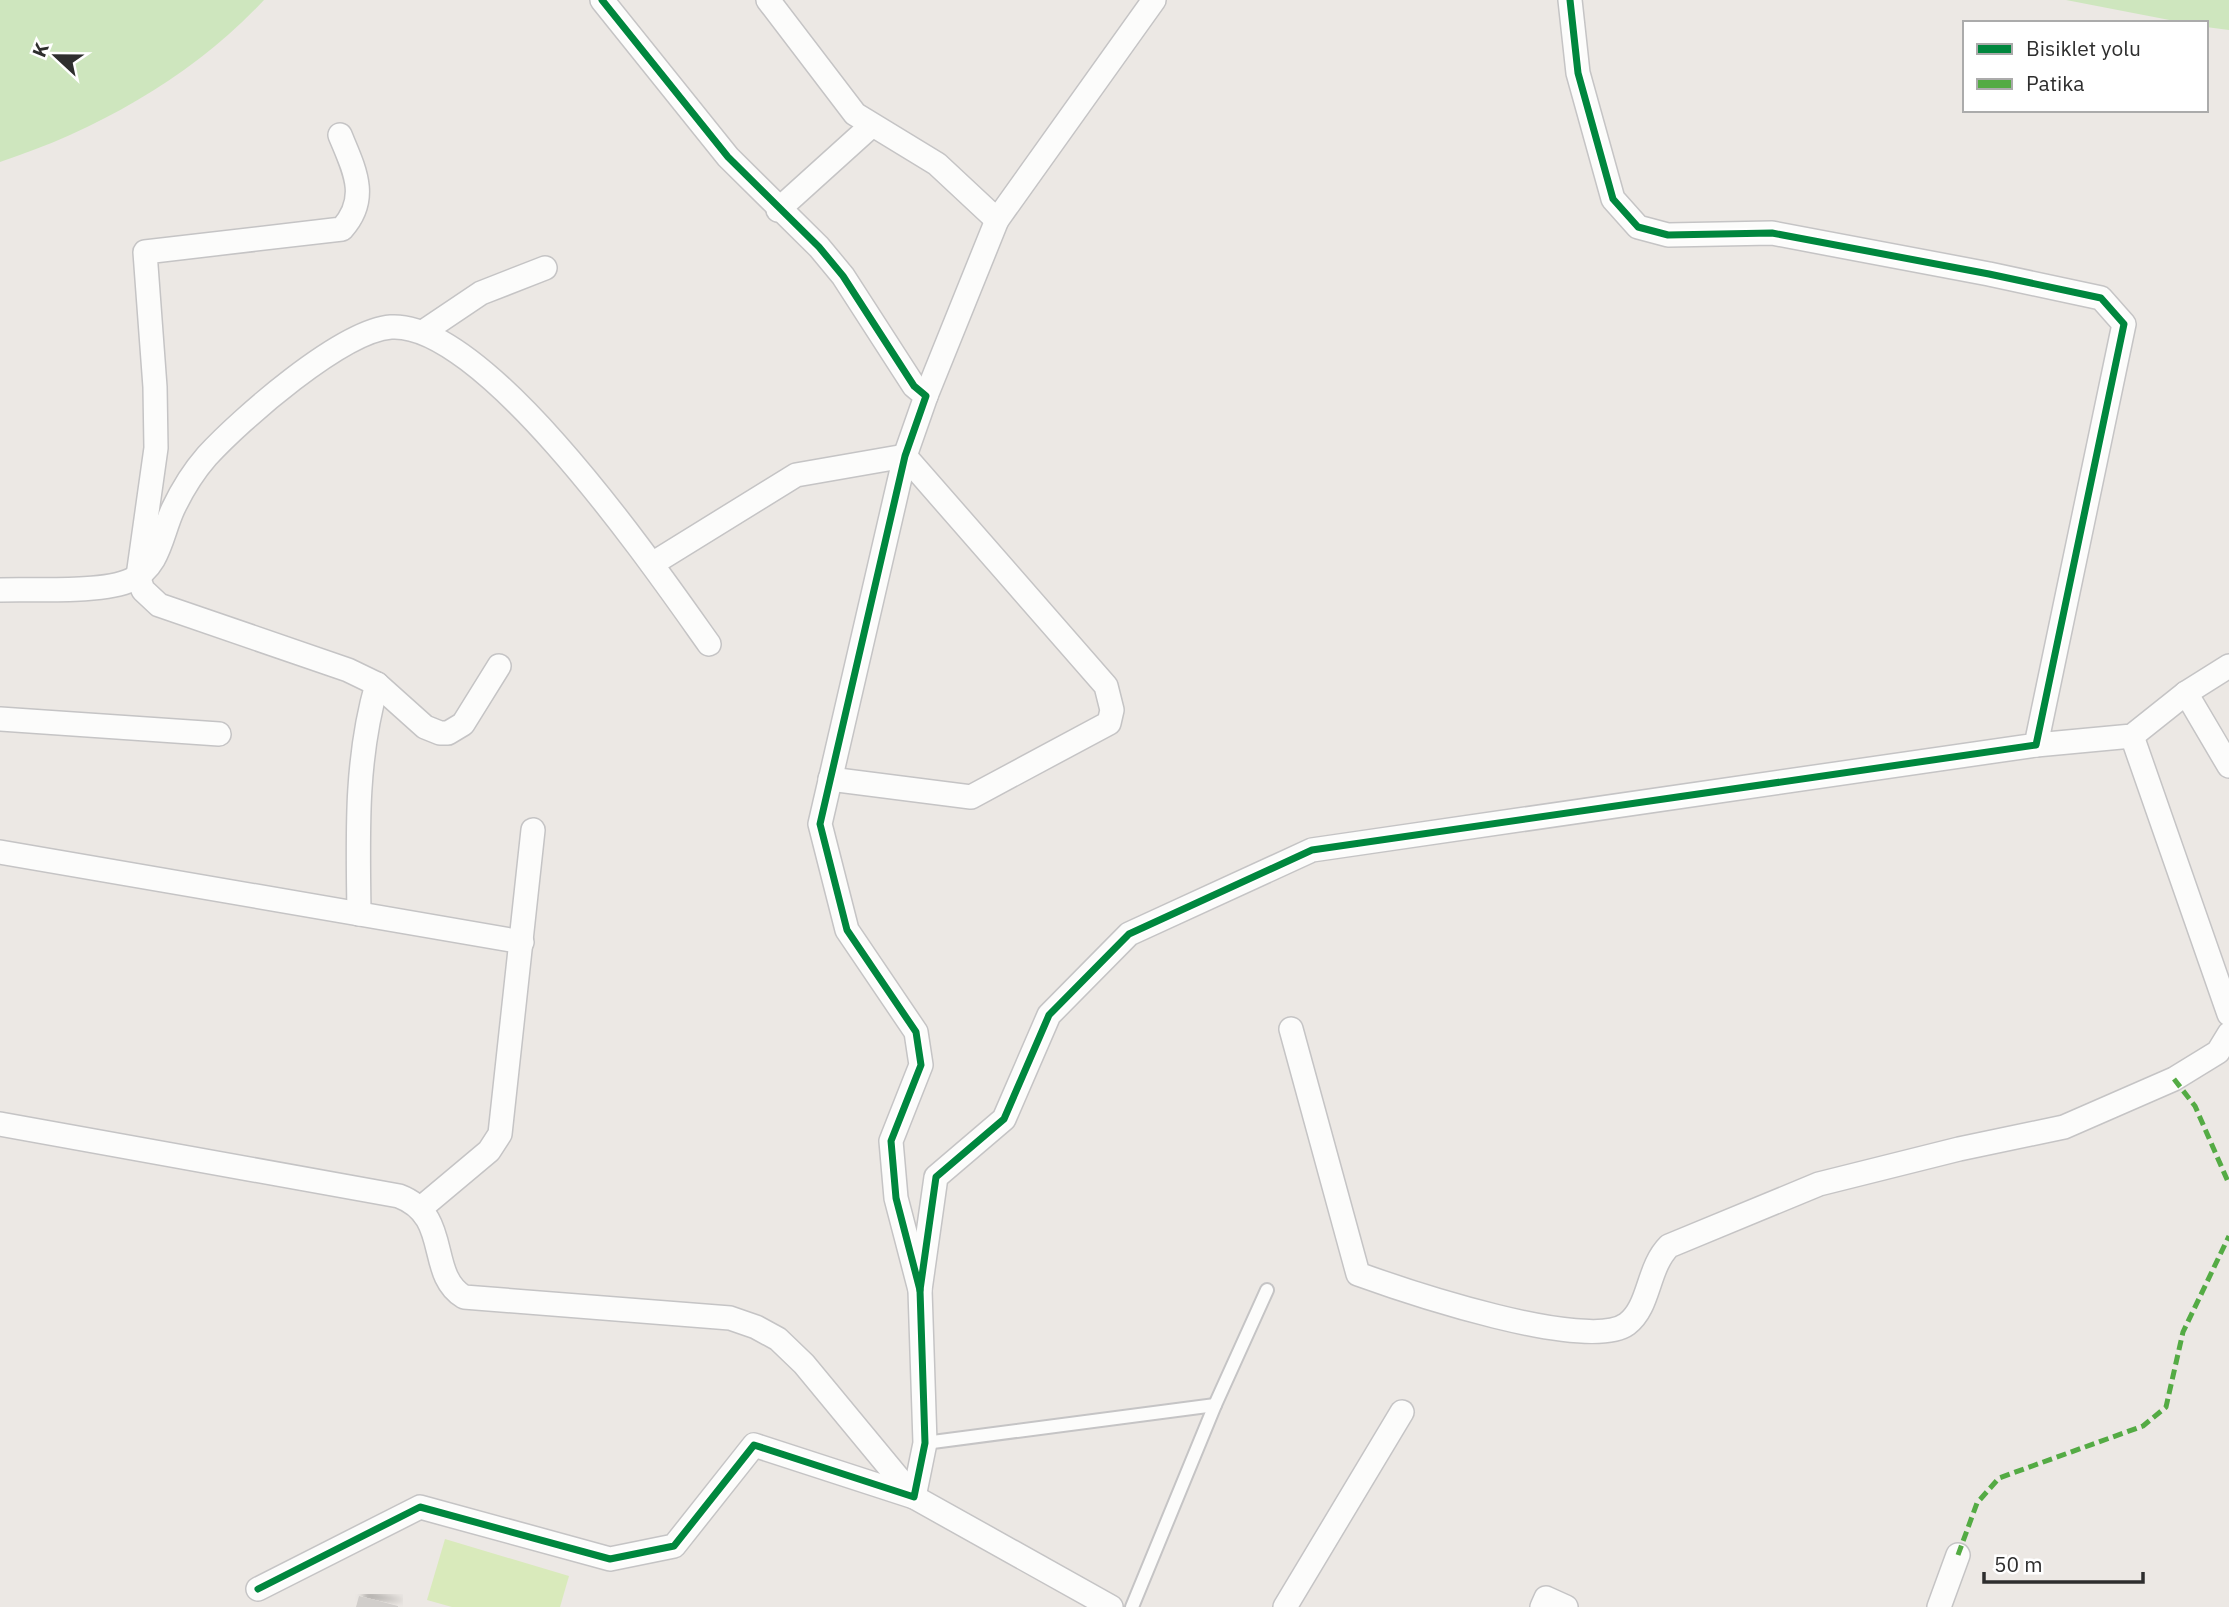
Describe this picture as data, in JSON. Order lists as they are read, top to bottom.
{
  "legend": ["Bisiklet yolu", "Patika"],
  "scale_bar": "50 m",
  "north": "left"
}
